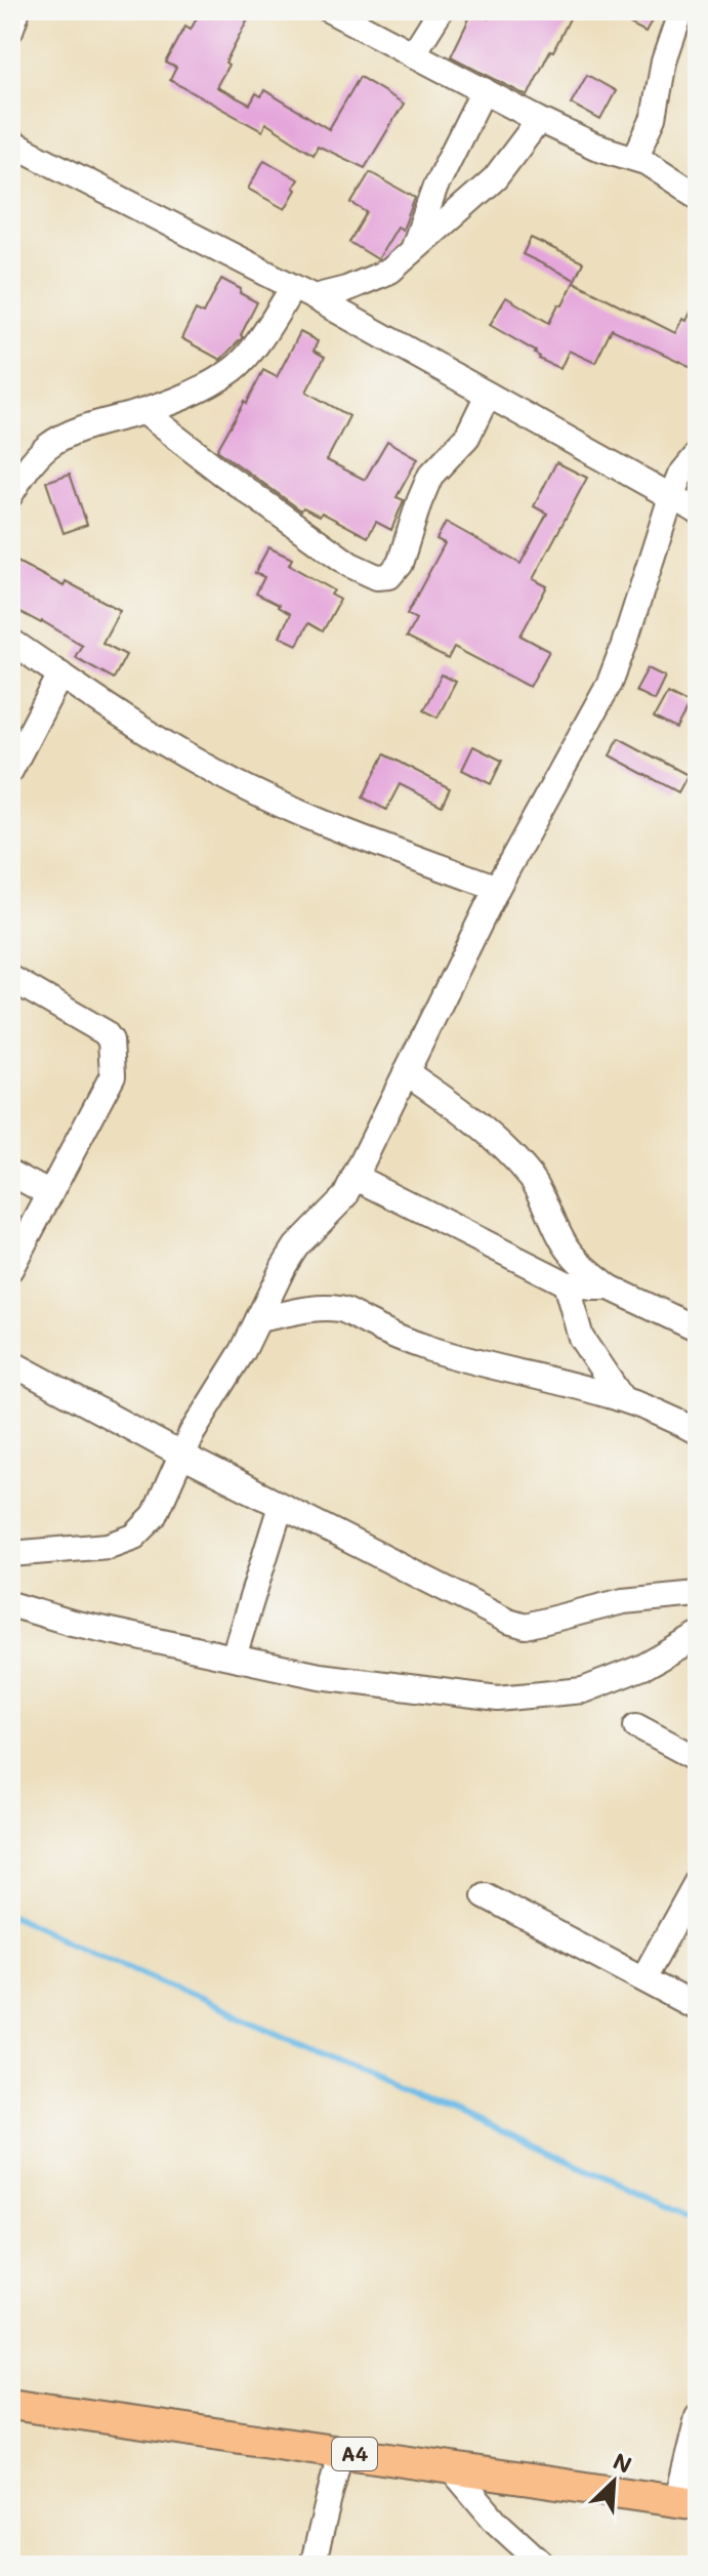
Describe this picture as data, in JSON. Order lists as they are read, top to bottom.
{
  "streets": {
    "main road": ["A4"]
  },
  "north": "top right"
}
